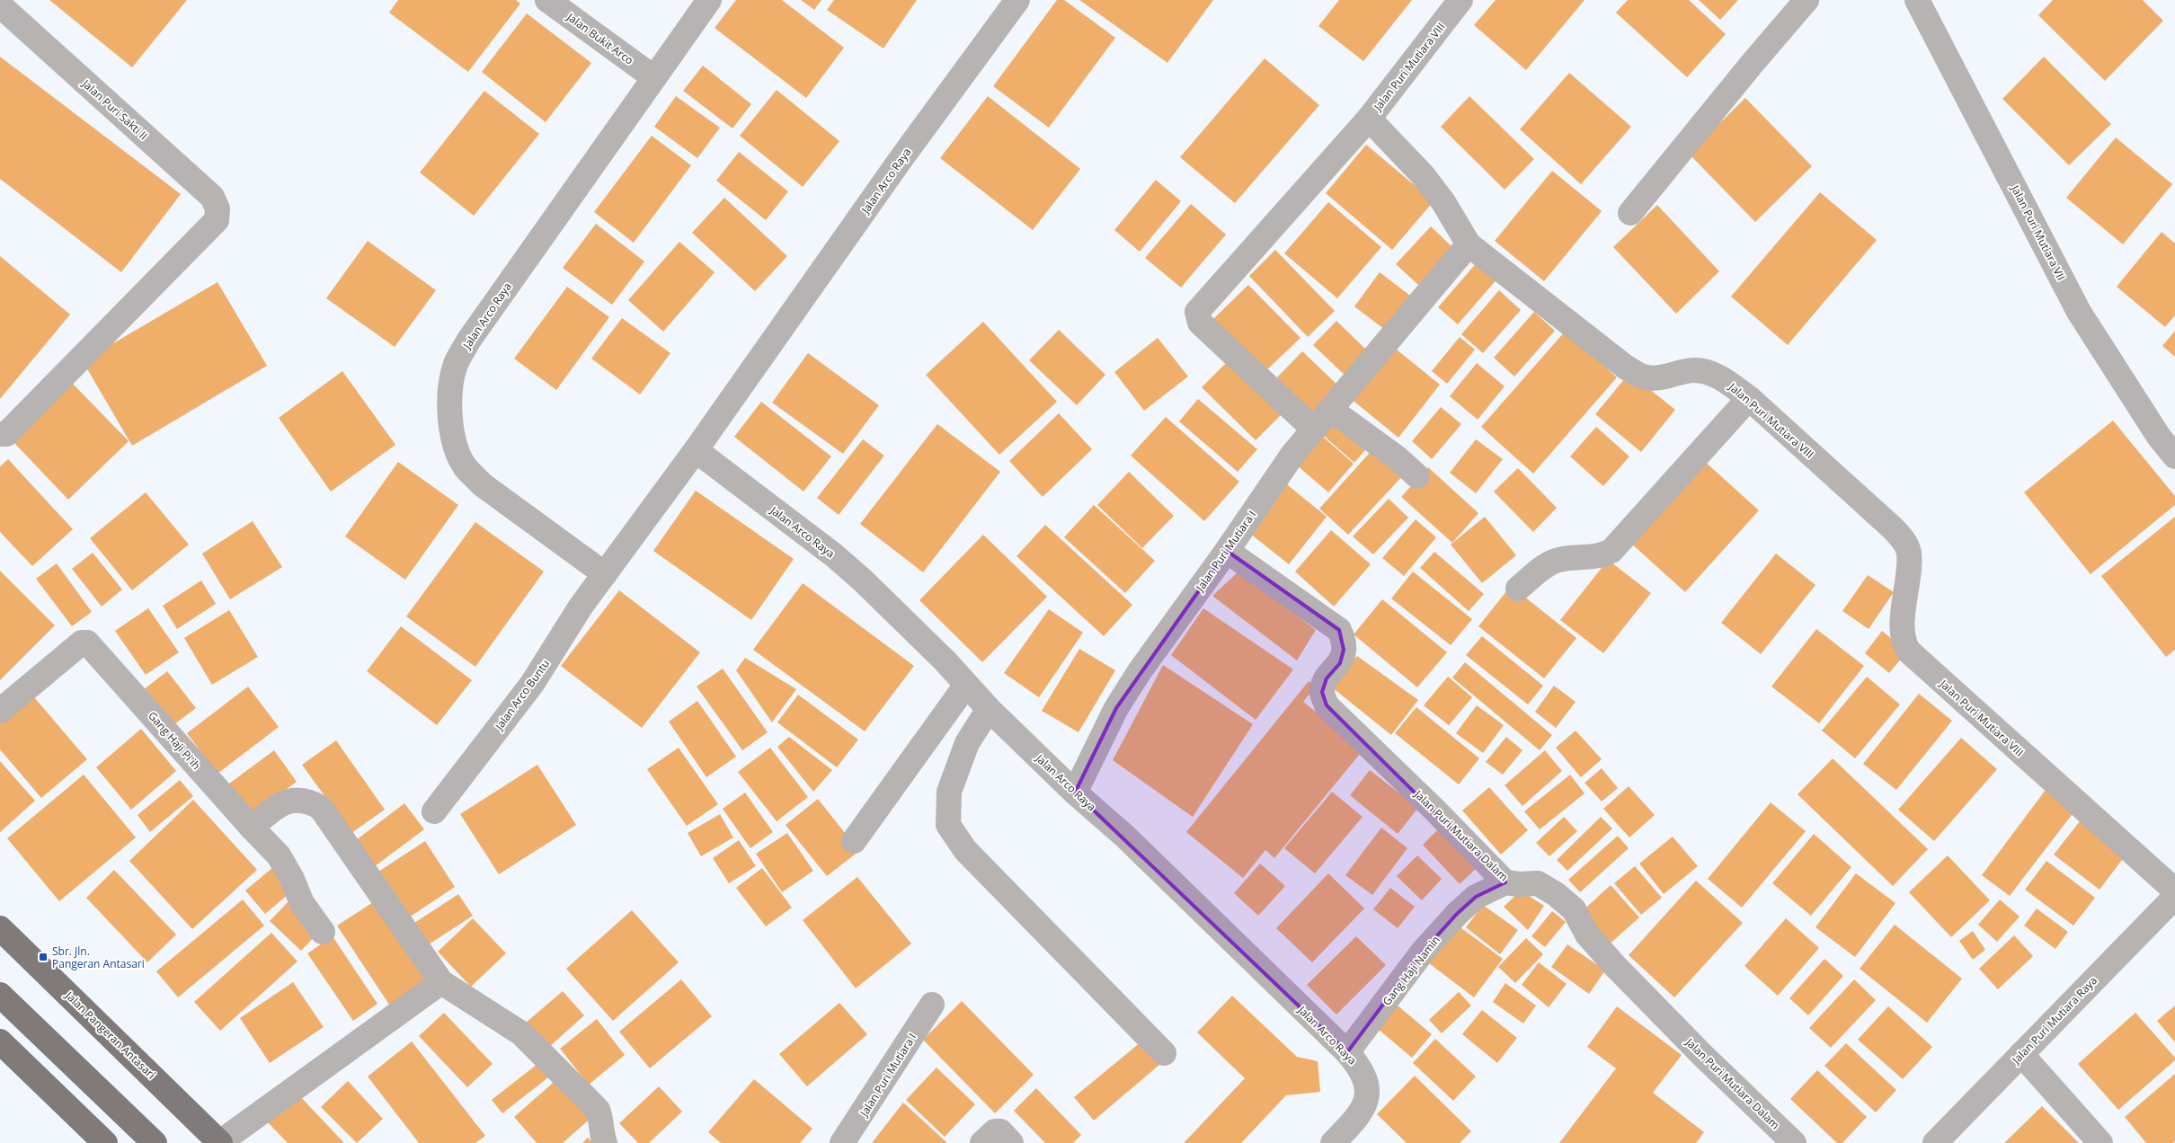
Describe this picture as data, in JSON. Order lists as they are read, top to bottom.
{
  "streets": {
    "main road": ["Jalan Pangeran Antasari"],
    "street": [
      "Jalan Bukit Arco",
      "Jalan Puri Mutiara VIII",
      "Jalan Puri Sakti II",
      "Jalan Arco Raya",
      "Jalan Puri Mutiara VII",
      "Jalan Puri Mutiara I",
      "Jalan Arco Buntu",
      "Gang Haji Pi'ih",
      "Jalan Puri Mutiara Dalam",
      "Gang Haji Namin",
      "Jalan Puri Mutiara Raya"
    ]
  },
  "crossings": [
    ["Jalan Bukit Arco", "Jalan Arco Raya"],
    ["Jalan Puri Mutiara VIII", "Jalan Puri Mutiara I"],
    ["Jalan Arco Raya", "Jalan Puri Mutiara I"],
    ["Jalan Arco Raya", "Jalan Arco Buntu"],
    ["Jalan Arco Raya", "Gang Haji Namin"],
    ["Jalan Puri Mutiara I", "Jalan Puri Mutiara Dalam"],
    ["Jalan Puri Mutiara Dalam", "Gang Haji Namin"]
  ],
  "places": {
    "transit": ["Sbr. Jln. Pangeran Antasari"]
  }
}
